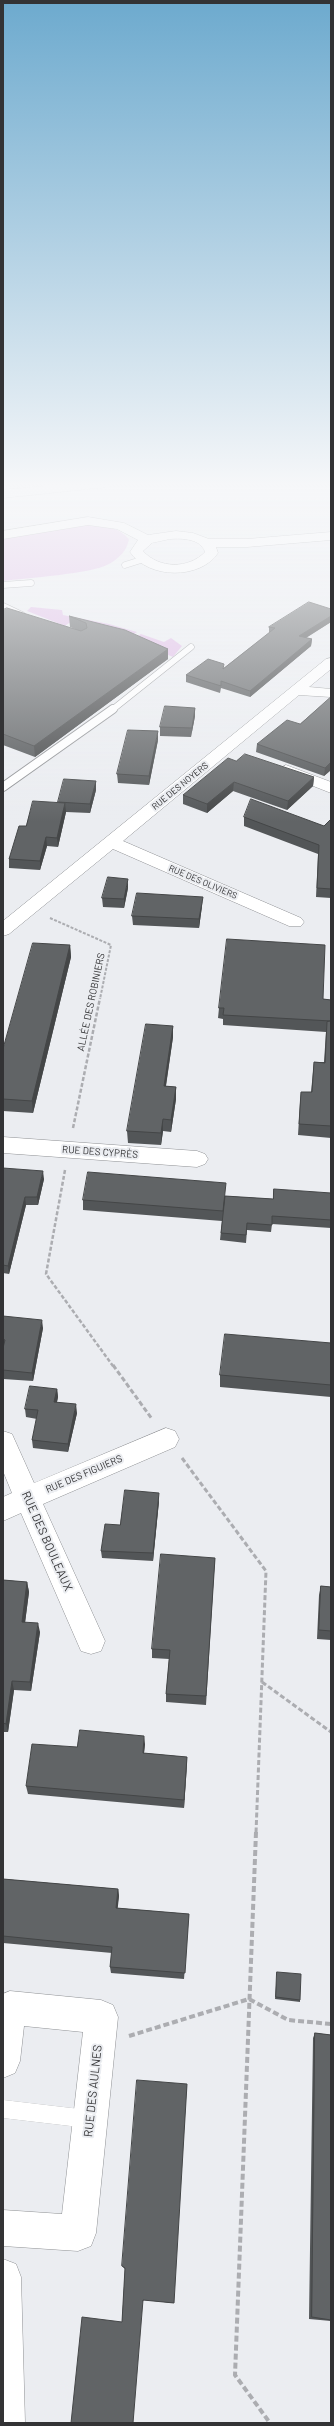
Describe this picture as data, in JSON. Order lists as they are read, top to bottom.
{
  "streets": {
    "main road": [
      "RUE DES NOYERS",
      "RUE DES OLIVIERS",
      "RUE DES CYPRÈS",
      "RUE DES FIGUIERS",
      "RUE DES BOULEAUX",
      "RUE DES AULNES"
    ],
    "path": ["ALLÉE DES ROBINIERS"]
  },
  "crossings": [
    ["RUE DES NOYERS", "RUE DES OLIVIERS"],
    ["RUE DES NOYERS", "ALLÉE DES ROBINIERS"],
    ["ALLÉE DES ROBINIERS", "RUE DES CYPRÈS"],
    ["RUE DES FIGUIERS", "RUE DES BOULEAUX"]
  ]
}
